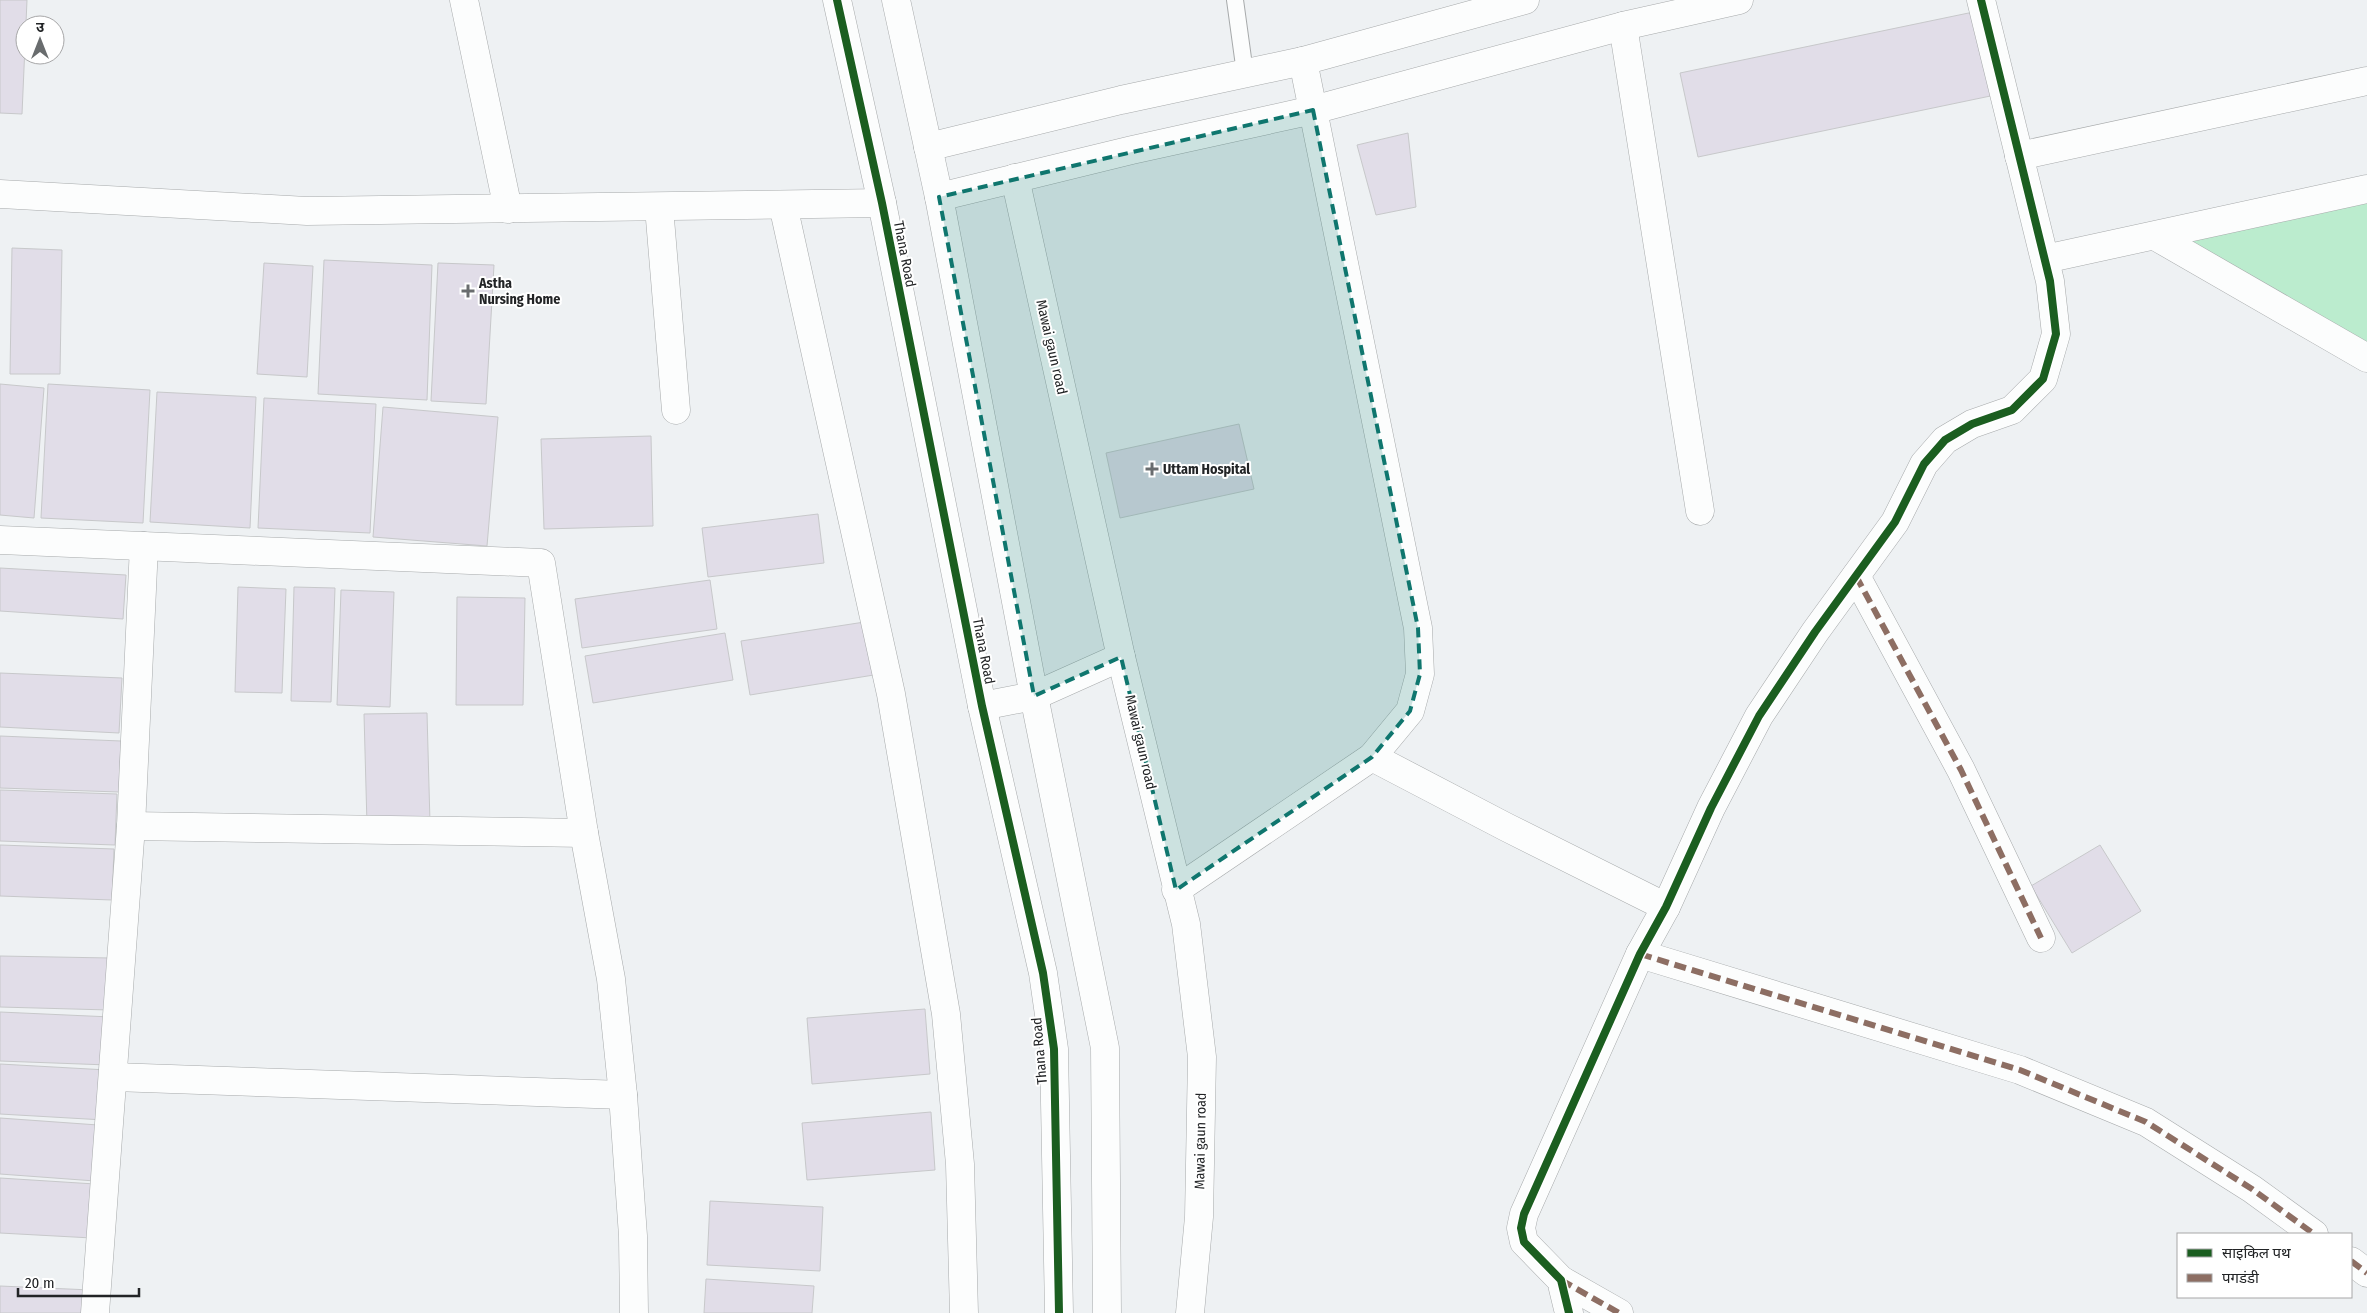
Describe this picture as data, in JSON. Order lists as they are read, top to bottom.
{
  "streets": {
    "street": ["Thana Road", "Mawai gaun road"]
  },
  "places": {
    "health": ["Astha Nursing Home", "Uttam Hospital"]
  },
  "legend": ["साइकिल पथ", "पगडंडी"],
  "scale_bar": "20 m",
  "north": "top"
}
